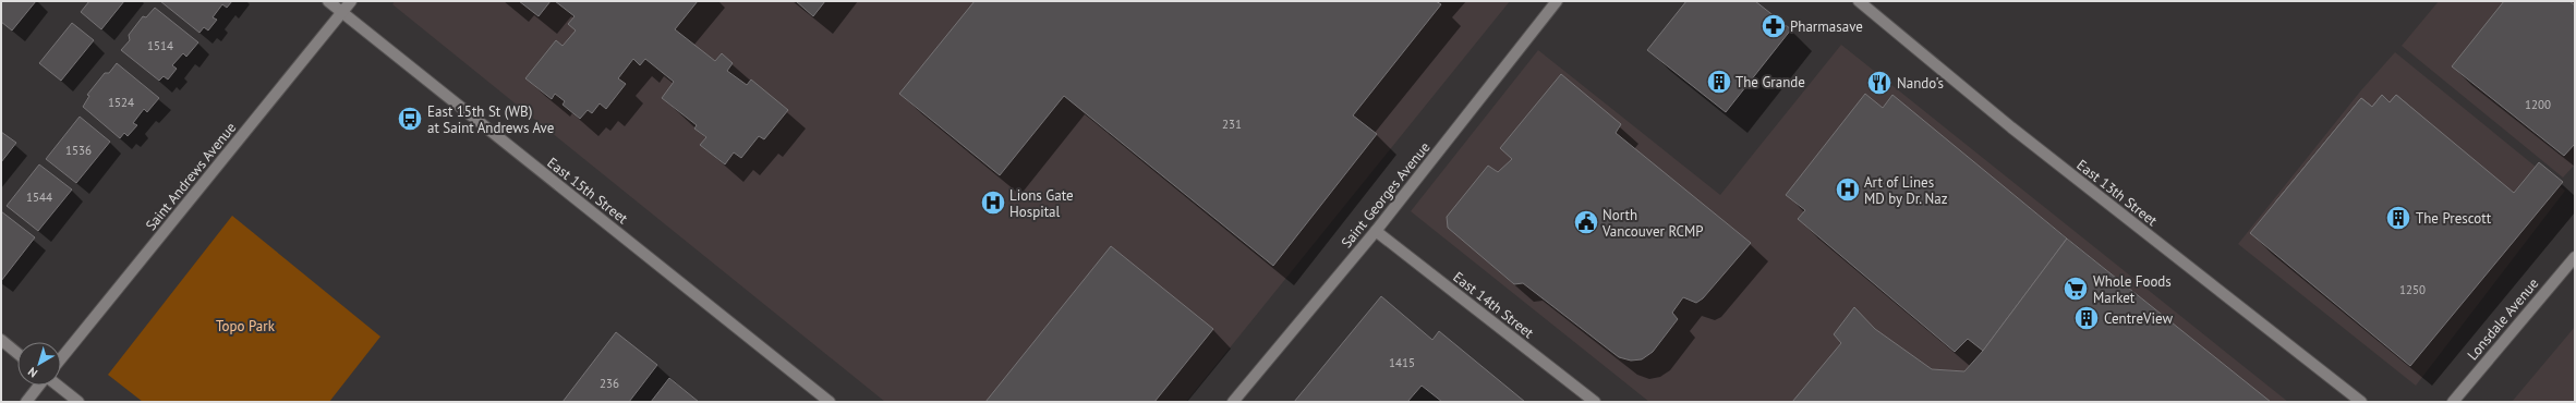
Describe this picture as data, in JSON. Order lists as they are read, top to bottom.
{
  "streets": {
    "street": [
      "Saint Andrews Avenue",
      "East 15th Street",
      "East 13th Street",
      "Saint Georges Avenue",
      "East 14th Street",
      "Lonsdale Avenue"
    ]
  },
  "crossings": [
    ["Saint Andrews Avenue", "East 15th Street"],
    ["Saint Georges Avenue", "East 14th Street"]
  ],
  "parks": ["Topo Park"],
  "places": {
    "pharmacy": ["Pharmasave"],
    "building": ["The Grande", "The Prescott", "CentreView"],
    "restaurant": ["Nando's"],
    "bus stop": ["East 15th St (WB) at Saint Andrews Ave"],
    "hospital": ["Art of Lines MD by Dr. Naz", "Lions Gate Hospital"],
    "public building": ["North Vancouver RCMP"],
    "supermarket": ["Whole Foods Market"]
  },
  "house_numbers": [
    "1514",
    "1524",
    "1200",
    "231",
    "1536",
    "1544",
    "1250",
    "1415",
    "236"
  ],
  "north": "bottom left"
}
